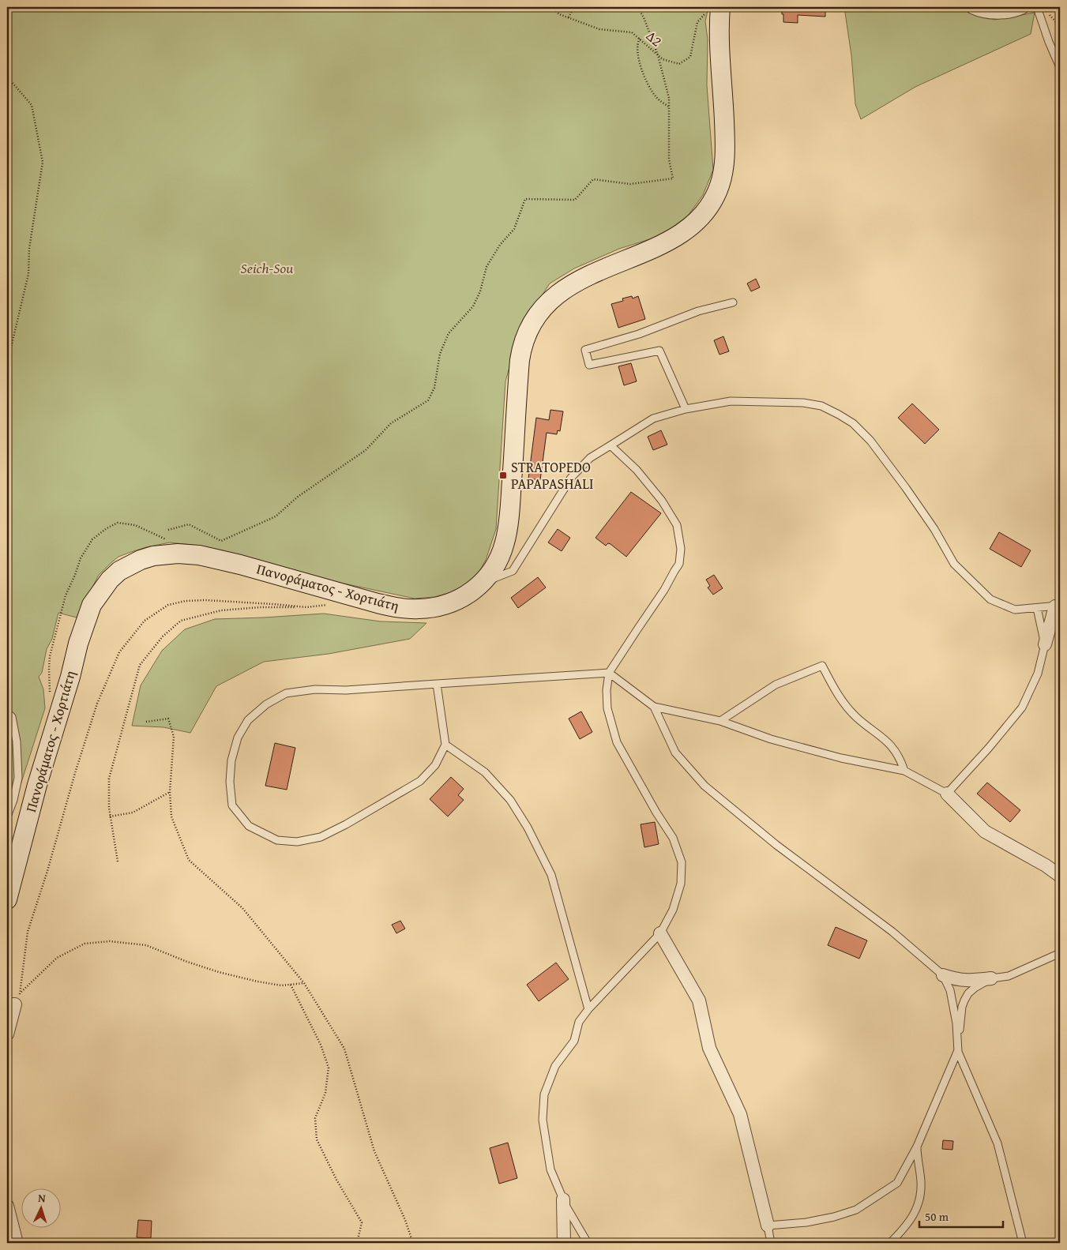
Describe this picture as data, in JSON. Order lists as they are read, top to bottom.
{
  "streets": {
    "main road": ["Πανοράματος - Χορτιάτη"],
    "path": ["Δ2"]
  },
  "crossings": [
    ["Δ2", "Πανοράματος - Χορτιάτη"]
  ],
  "parks": ["Seich-Sou"],
  "places": {
    "transit": ["STRATOPEDO PAPAPASHALI"]
  },
  "scale_bar": "50 m",
  "north": "top"
}
